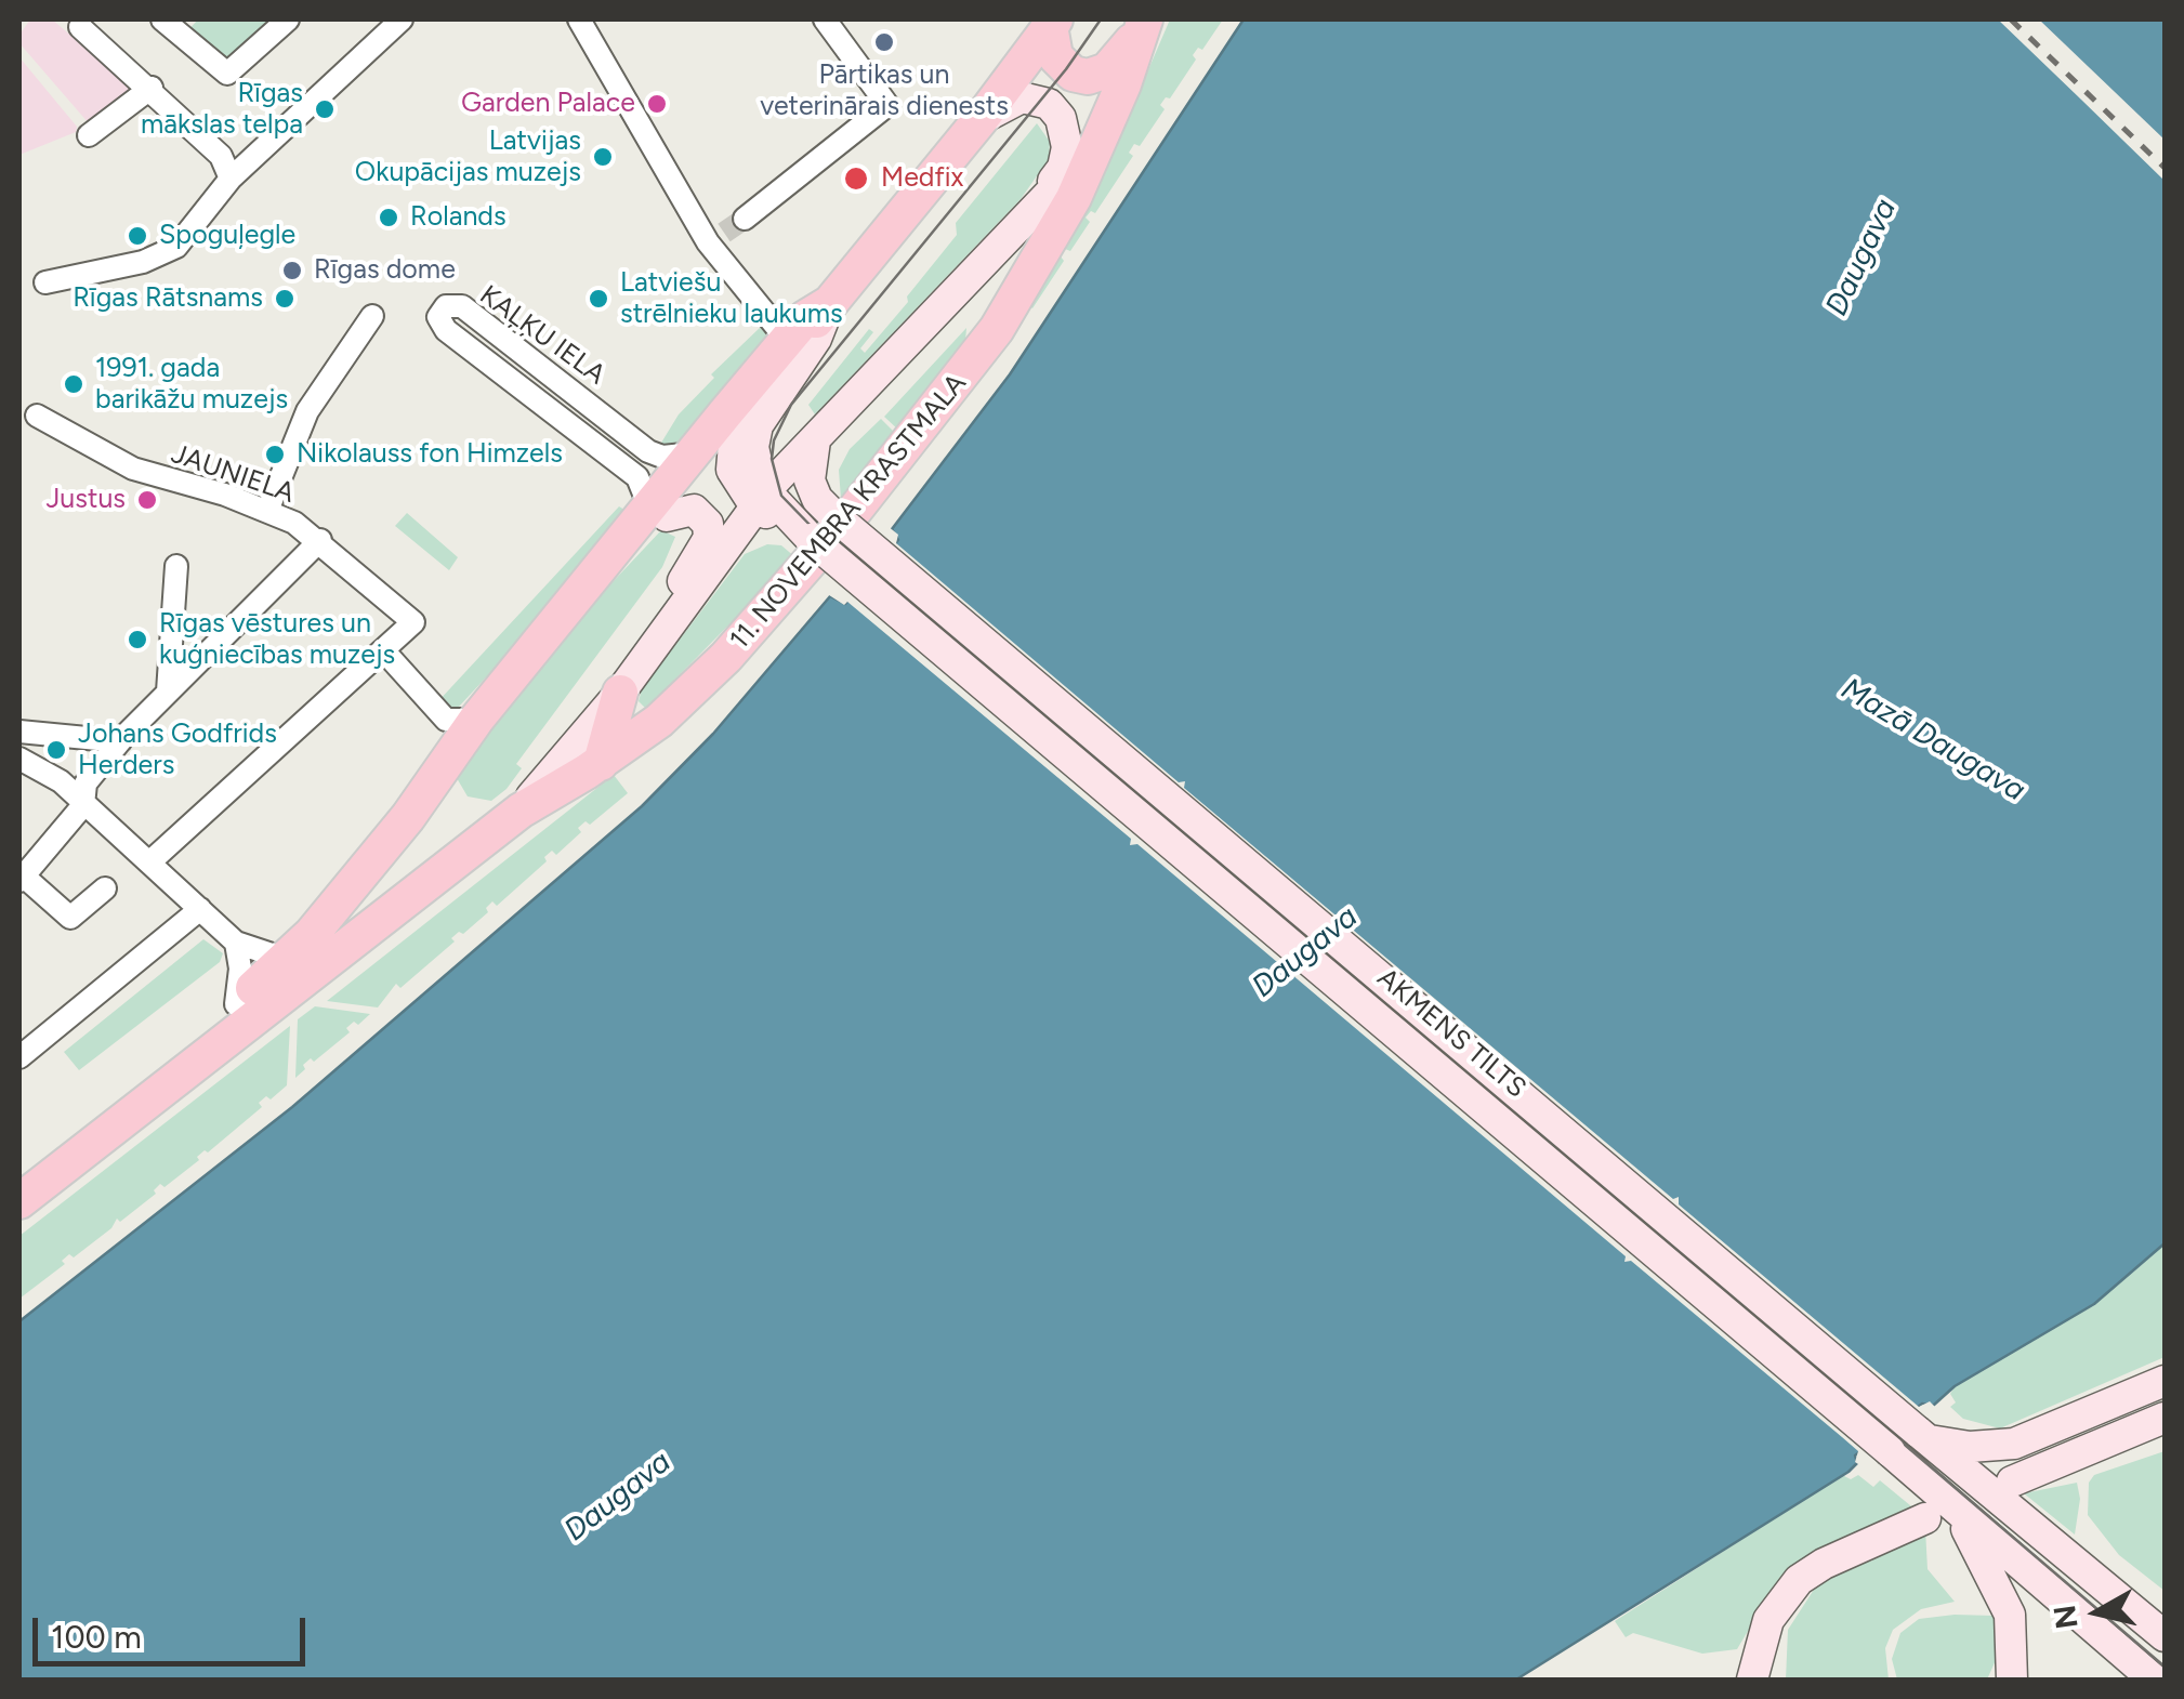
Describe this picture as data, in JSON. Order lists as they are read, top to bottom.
{
  "streets": {
    "main road": ["11. NOVEMBRA KRASTMALA", "AKMENS TILTS"],
    "street": ["KAĻĶU IELA", "JAUNIELA"]
  },
  "crossings": [
    ["11. NOVEMBRA KRASTMALA", "AKMENS TILTS"]
  ],
  "water": ["Daugava", "Mazā Daugava"],
  "places": [
    "Pārtikas un veterinārais dienests",
    "Garden Palace",
    "Rīgas mākslas telpa",
    "Latvijas Okupācijas muzejs",
    "Medfix",
    "Rolands",
    "Spoguļegle",
    "Rīgas dome",
    "Rīgas Rātsnams",
    "Latviešu strēlnieku laukums",
    "1991. gada barikāžu muzejs",
    "Nikolauss fon Himzels",
    "Justus",
    "Rīgas vēstures un kuģniecības muzejs",
    "Johans Godfrids Herders"
  ],
  "scale_bar": "100 m",
  "north": "left"
}
